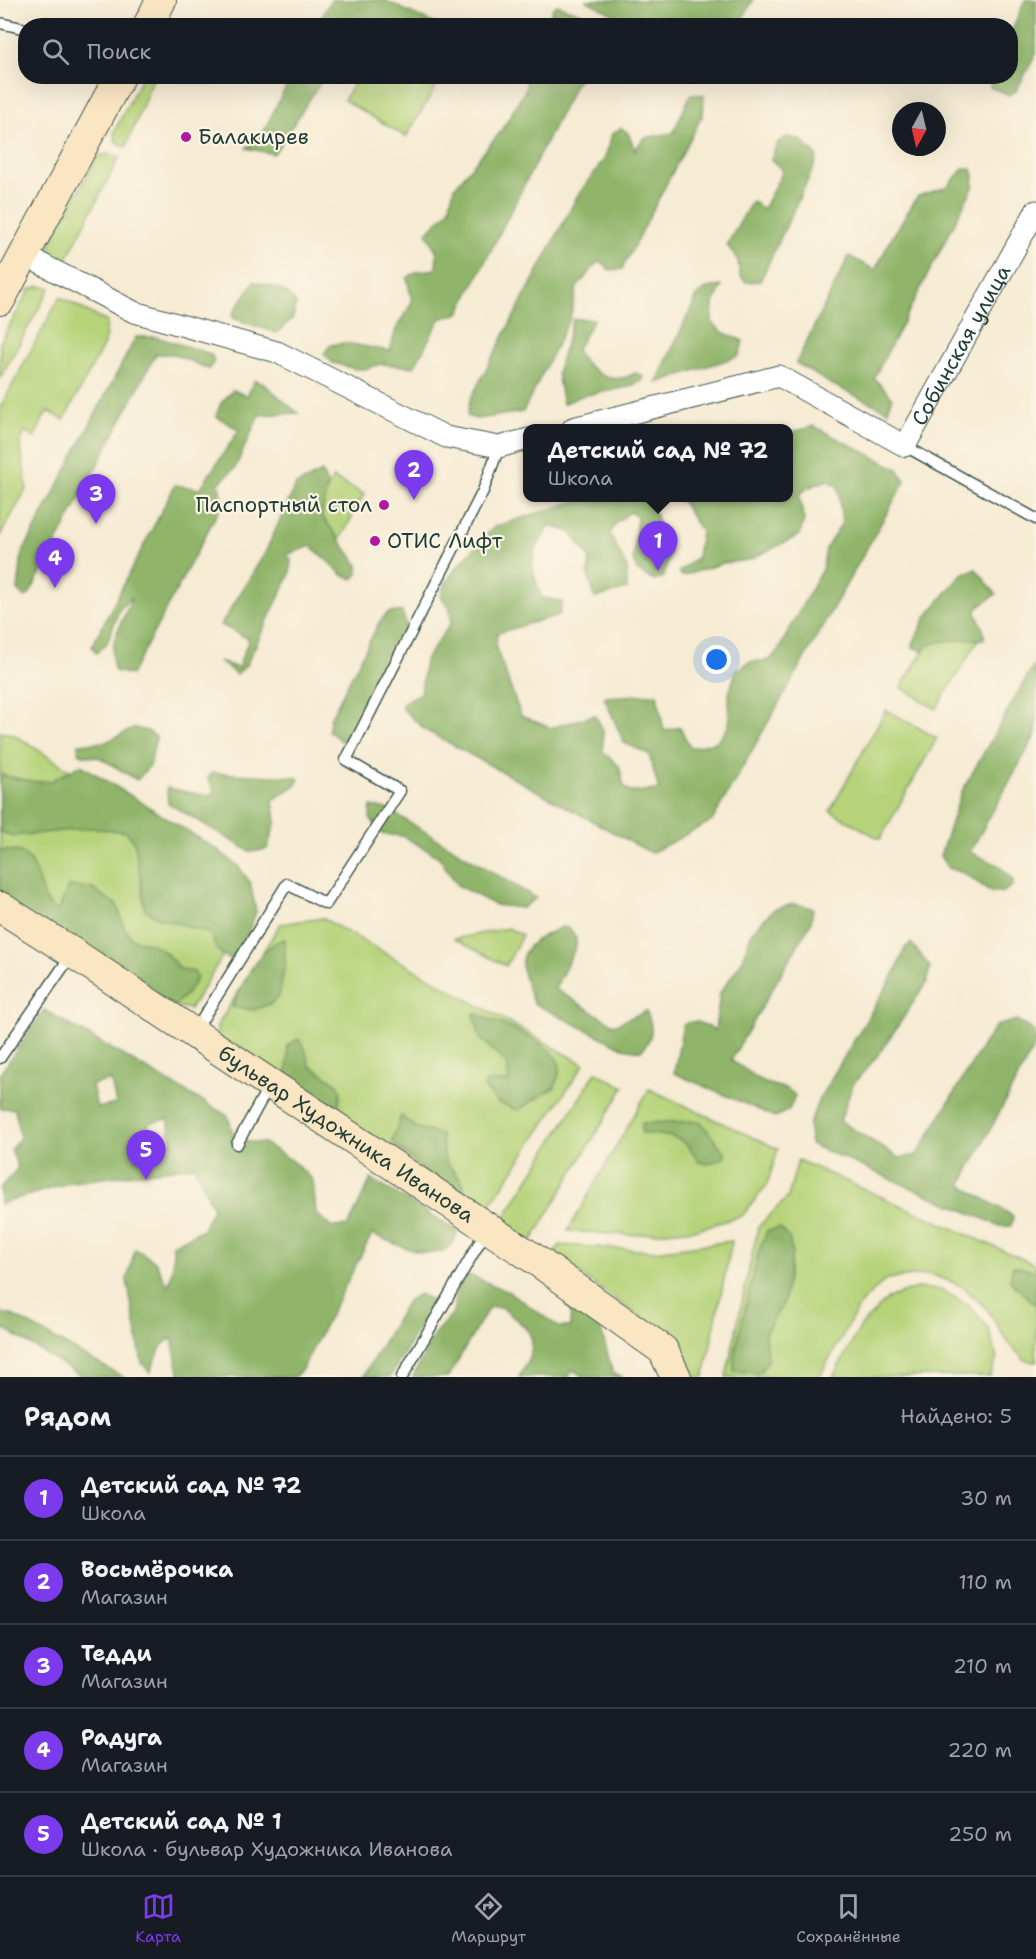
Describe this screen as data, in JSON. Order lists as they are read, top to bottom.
{
  "streets": {
    "street": ["Собинская улица", "бульвар Художника Иванова"]
  },
  "places": ["Балакирев", "Паспортный стол", "ОТИС Лифт"],
  "north": "bottom",
  "page": {
    "search": "Поиск",
    "popup": ["Детский сад № 72", "Школа"],
    "pins": [
      "2",
      "3",
      "1",
      "4",
      "5"
    ],
    "heading": ["Рядом", "Найдено: 5"],
    "list": [
      {
        "mark": "1",
        "name": "Детский сад № 72",
        "note": "Школа",
        "value": "30 m"
      },
      {
        "mark": "2",
        "name": "Восьмёрочка",
        "note": "Магазин",
        "value": "110 m"
      },
      {
        "mark": "3",
        "name": "Тедди",
        "note": "Магазин",
        "value": "210 m"
      },
      {
        "mark": "4",
        "name": "Радуга",
        "note": "Магазин",
        "value": "220 m"
      },
      {
        "mark": "5",
        "name": "Детский сад № 1",
        "note": "Школа · бульвар Художника Иванова",
        "value": "250 m"
      }
    ],
    "nav": ["Карта", "Маршрут", "Сохранённые"]
  }
}
